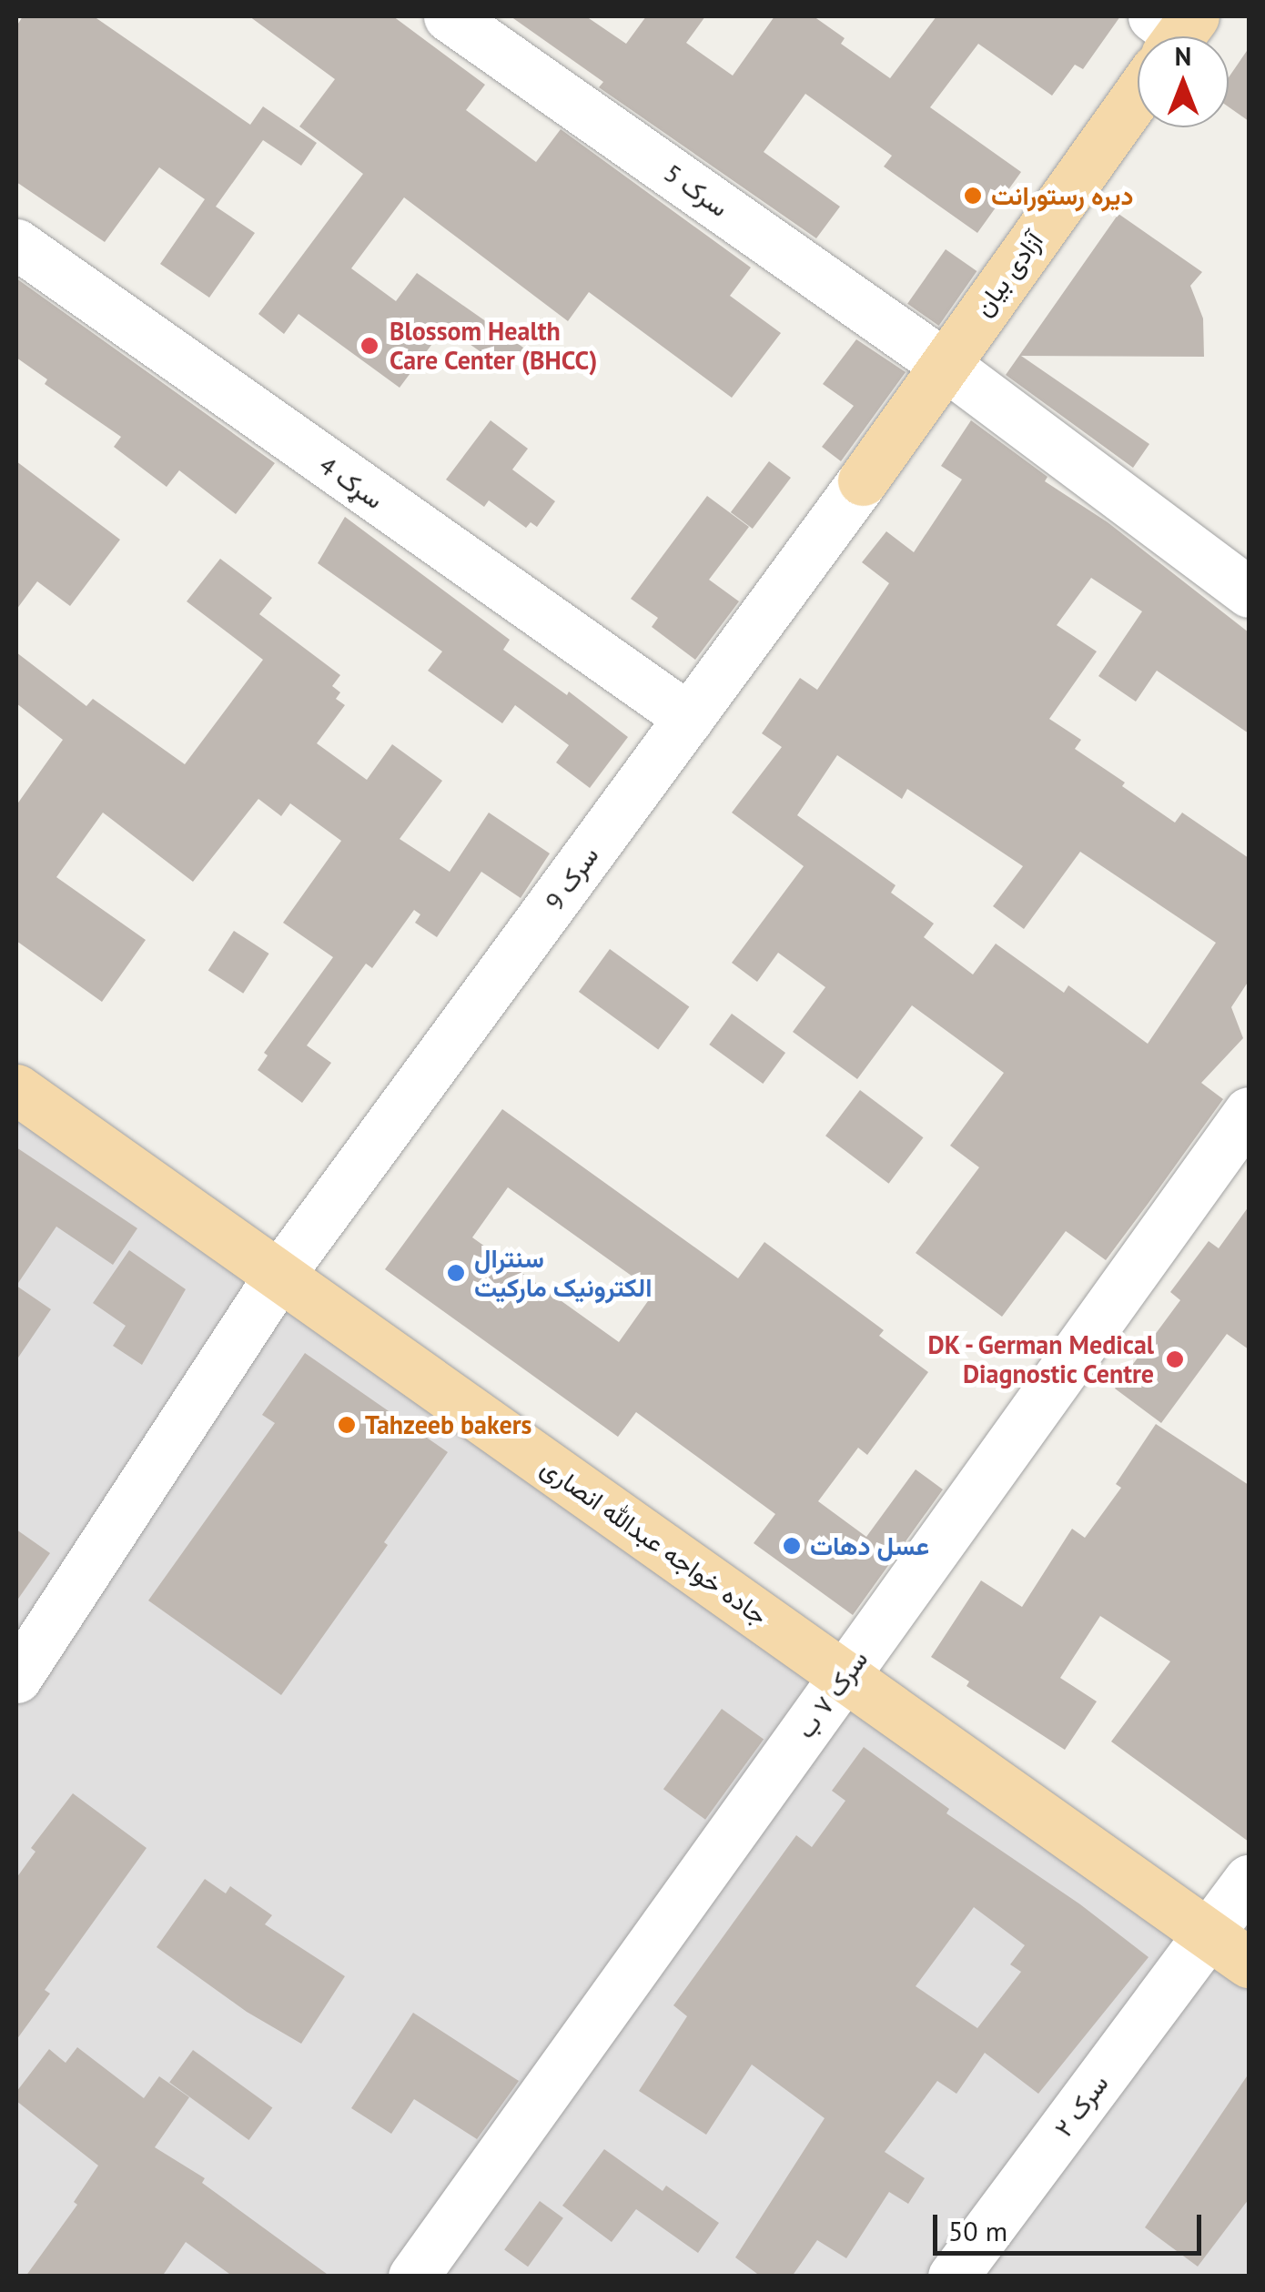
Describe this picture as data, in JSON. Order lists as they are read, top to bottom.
{
  "streets": {
    "main road": ["آزادی بیان", "جاده خواجه عبدالله انصاری"],
    "street": [
      "سرک 5",
      "سړک 4",
      "سرک 9",
      "سرک ۷ ب",
      "سرک ۲"
    ]
  },
  "crossings": [
    ["سرک 5", "آزادی بیان"],
    ["آزادی بیان", "سرک 9"],
    ["سړک 4", "سرک 9"],
    ["سرک 9", "جاده خواجه عبدالله انصاری"],
    ["جاده خواجه عبدالله انصاری", "سرک ۷ ب"],
    ["جاده خواجه عبدالله انصاری", "سرک ۲"]
  ],
  "places": [
    "دیره رستورانت",
    "Blossom Health Care Center (BHCC)",
    "سنترال الکترونیک مارکیت",
    "DK - German Medical Diagnostic Centre",
    "Tahzeeb bakers",
    "عسل دهات"
  ],
  "scale_bar": "50 m",
  "north": "top"
}
